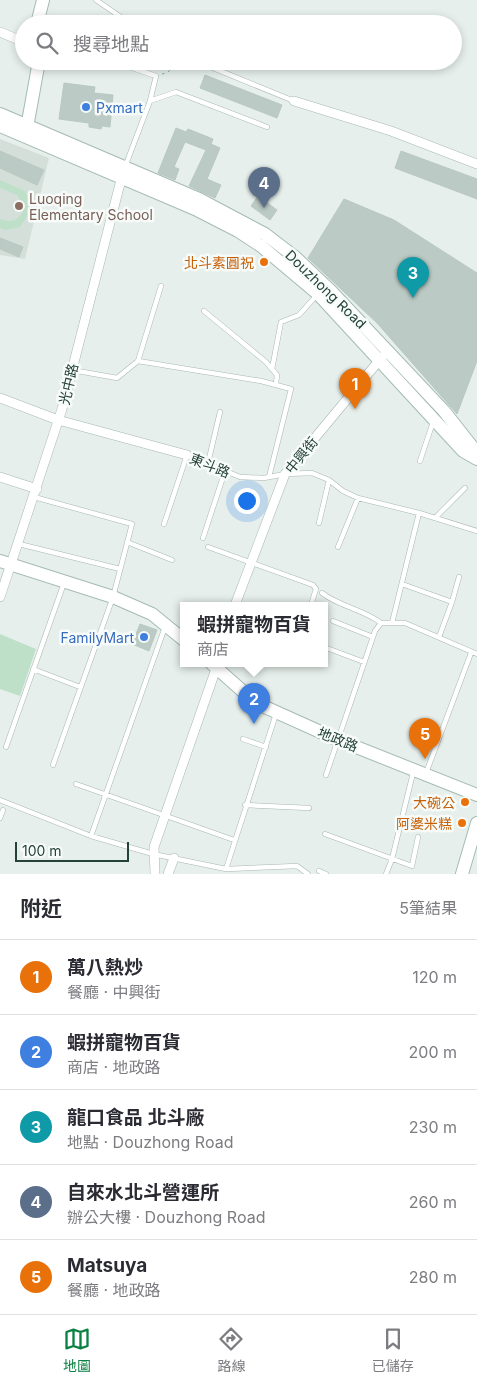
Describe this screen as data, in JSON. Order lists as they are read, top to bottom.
{
  "streets": {
    "main road": ["Douzhong Road", "地政路"],
    "street": ["光中路", "中興街", "東斗路"]
  },
  "crossings": [
    ["Douzhong Road", "光中路"],
    ["Douzhong Road", "中興街"],
    ["光中路", "東斗路"],
    ["中興街", "東斗路"]
  ],
  "places": [
    "Pxmart",
    "Luoqing Elementary School",
    "北斗素圓祝",
    "FamilyMart",
    "大碗公",
    "阿婆米糕"
  ],
  "scale_bar": "100 m",
  "page": {
    "search": "搜尋地點",
    "pins": [
      "4",
      "3",
      "1",
      "2",
      "5"
    ],
    "popup": ["蝦拼寵物百貨", "商店"],
    "scale": "100 m",
    "heading": ["附近", "5筆結果"],
    "list": [
      {
        "mark": "1",
        "name": "萬八熱炒",
        "note": "餐廳 · 中興街",
        "value": "120 m"
      },
      {
        "mark": "2",
        "name": "蝦拼寵物百貨",
        "note": "商店 · 地政路",
        "value": "200 m"
      },
      {
        "mark": "3",
        "name": "龍口食品 北斗廠",
        "note": "地點 · Douzhong Road",
        "value": "230 m"
      },
      {
        "mark": "4",
        "name": "自來水北斗營運所",
        "note": "辦公大樓 · Douzhong Road",
        "value": "260 m"
      },
      {
        "mark": "5",
        "name": "Matsuya",
        "note": "餐廳 · 地政路",
        "value": "280 m"
      }
    ],
    "nav": ["地圖", "路線", "已儲存"]
  }
}
